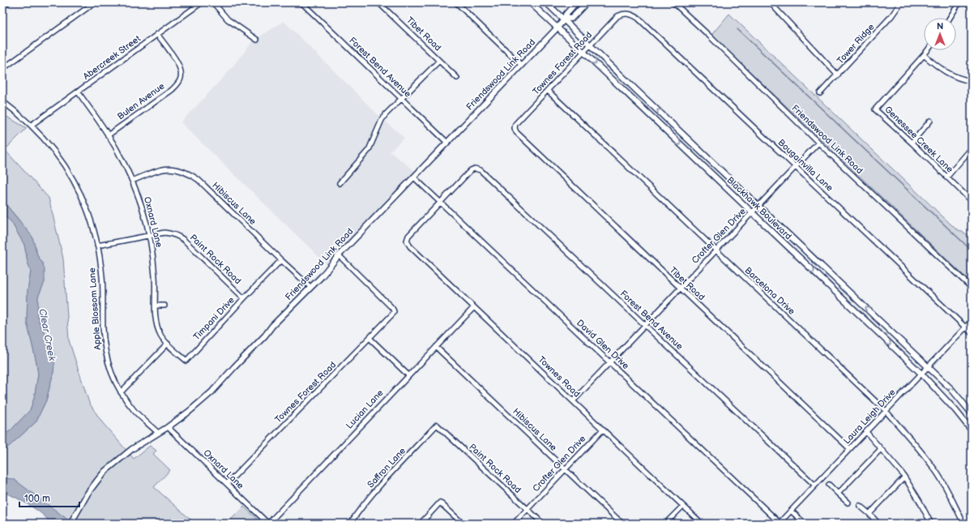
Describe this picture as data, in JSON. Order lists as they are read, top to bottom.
{
  "streets": {
    "main road": ["Friendswood Link Road", "Blackhawk Boulevard"],
    "street": [
      "Tibet Road",
      "Tower Ridge",
      "Abercreek Street",
      "Townes Forest Road",
      "Forest Bend Avenue",
      "Bulen Avenue",
      "Genessee Creek Lane",
      "Bougainvilla Lane",
      "Hibiscus Lane",
      "Oxnard Lane",
      "Crofter Glen Drive",
      "Paint Rock Road",
      "Barcelona Drive",
      "Apple Blossom Lane",
      "Timpani Drive",
      "David Glen Drive",
      "Townes Road",
      "Lucian Lane",
      "Laura Leigh Drive",
      "Saffron Lane"
    ]
  },
  "crossings": [
    ["Tibet Road", "Townes Forest Road"],
    ["Tibet Road", "Crofter Glen Drive"],
    ["Tibet Road", "Laura Leigh Drive"],
    ["Abercreek Street", "Bulen Avenue"],
    ["Abercreek Street", "Oxnard Lane"],
    ["Abercreek Street", "Apple Blossom Lane"],
    ["Townes Forest Road", "Friendswood Link Road"],
    ["Townes Forest Road", "Bougainvilla Lane"],
    ["Townes Forest Road", "Blackhawk Boulevard"],
    ["Townes Forest Road", "Oxnard Lane"],
    ["Townes Forest Road", "Barcelona Drive"],
    ["Forest Bend Avenue", "Friendswood Link Road"],
    ["Forest Bend Avenue", "Crofter Glen Drive"],
    ["Forest Bend Avenue", "David Glen Drive"],
    ["Forest Bend Avenue", "Townes Road"],
    ["Forest Bend Avenue", "Laura Leigh Drive"],
    ["Friendswood Link Road", "Hibiscus Lane"],
    ["Friendswood Link Road", "Blackhawk Boulevard"],
    ["Friendswood Link Road", "Oxnard Lane"],
    ["Friendswood Link Road", "Crofter Glen Drive"],
    ["Friendswood Link Road", "Apple Blossom Lane"],
    ["Friendswood Link Road", "David Glen Drive"],
    ["Bulen Avenue", "Oxnard Lane"],
    ["Bougainvilla Lane", "Crofter Glen Drive"],
    ["Bougainvilla Lane", "Laura Leigh Drive"],
    ["Hibiscus Lane", "Oxnard Lane"],
    ["Hibiscus Lane", "Crofter Glen Drive"],
    ["Hibiscus Lane", "Timpani Drive"],
    ["Hibiscus Lane", "Lucian Lane"],
    ["Blackhawk Boulevard", "Crofter Glen Drive"],
    ["Blackhawk Boulevard", "Laura Leigh Drive"],
    ["Oxnard Lane", "Paint Rock Road"],
    ["Oxnard Lane", "Timpani Drive"],
    ["Oxnard Lane", "Lucian Lane"],
    ["Crofter Glen Drive", "Paint Rock Road"],
    ["Crofter Glen Drive", "Barcelona Drive"],
    ["Crofter Glen Drive", "David Glen Drive"],
    ["Crofter Glen Drive", "Townes Road"],
    ["Paint Rock Road", "Apple Blossom Lane"],
    ["Paint Rock Road", "Timpani Drive"],
    ["Paint Rock Road", "Saffron Lane"],
    ["Barcelona Drive", "Laura Leigh Drive"],
    ["David Glen Drive", "Townes Road"],
    ["David Glen Drive", "Laura Leigh Drive"],
    ["Townes Road", "Lucian Lane"]
  ],
  "water": ["Clear Creek"],
  "scale_bar": "100 m",
  "north": "top"
}
